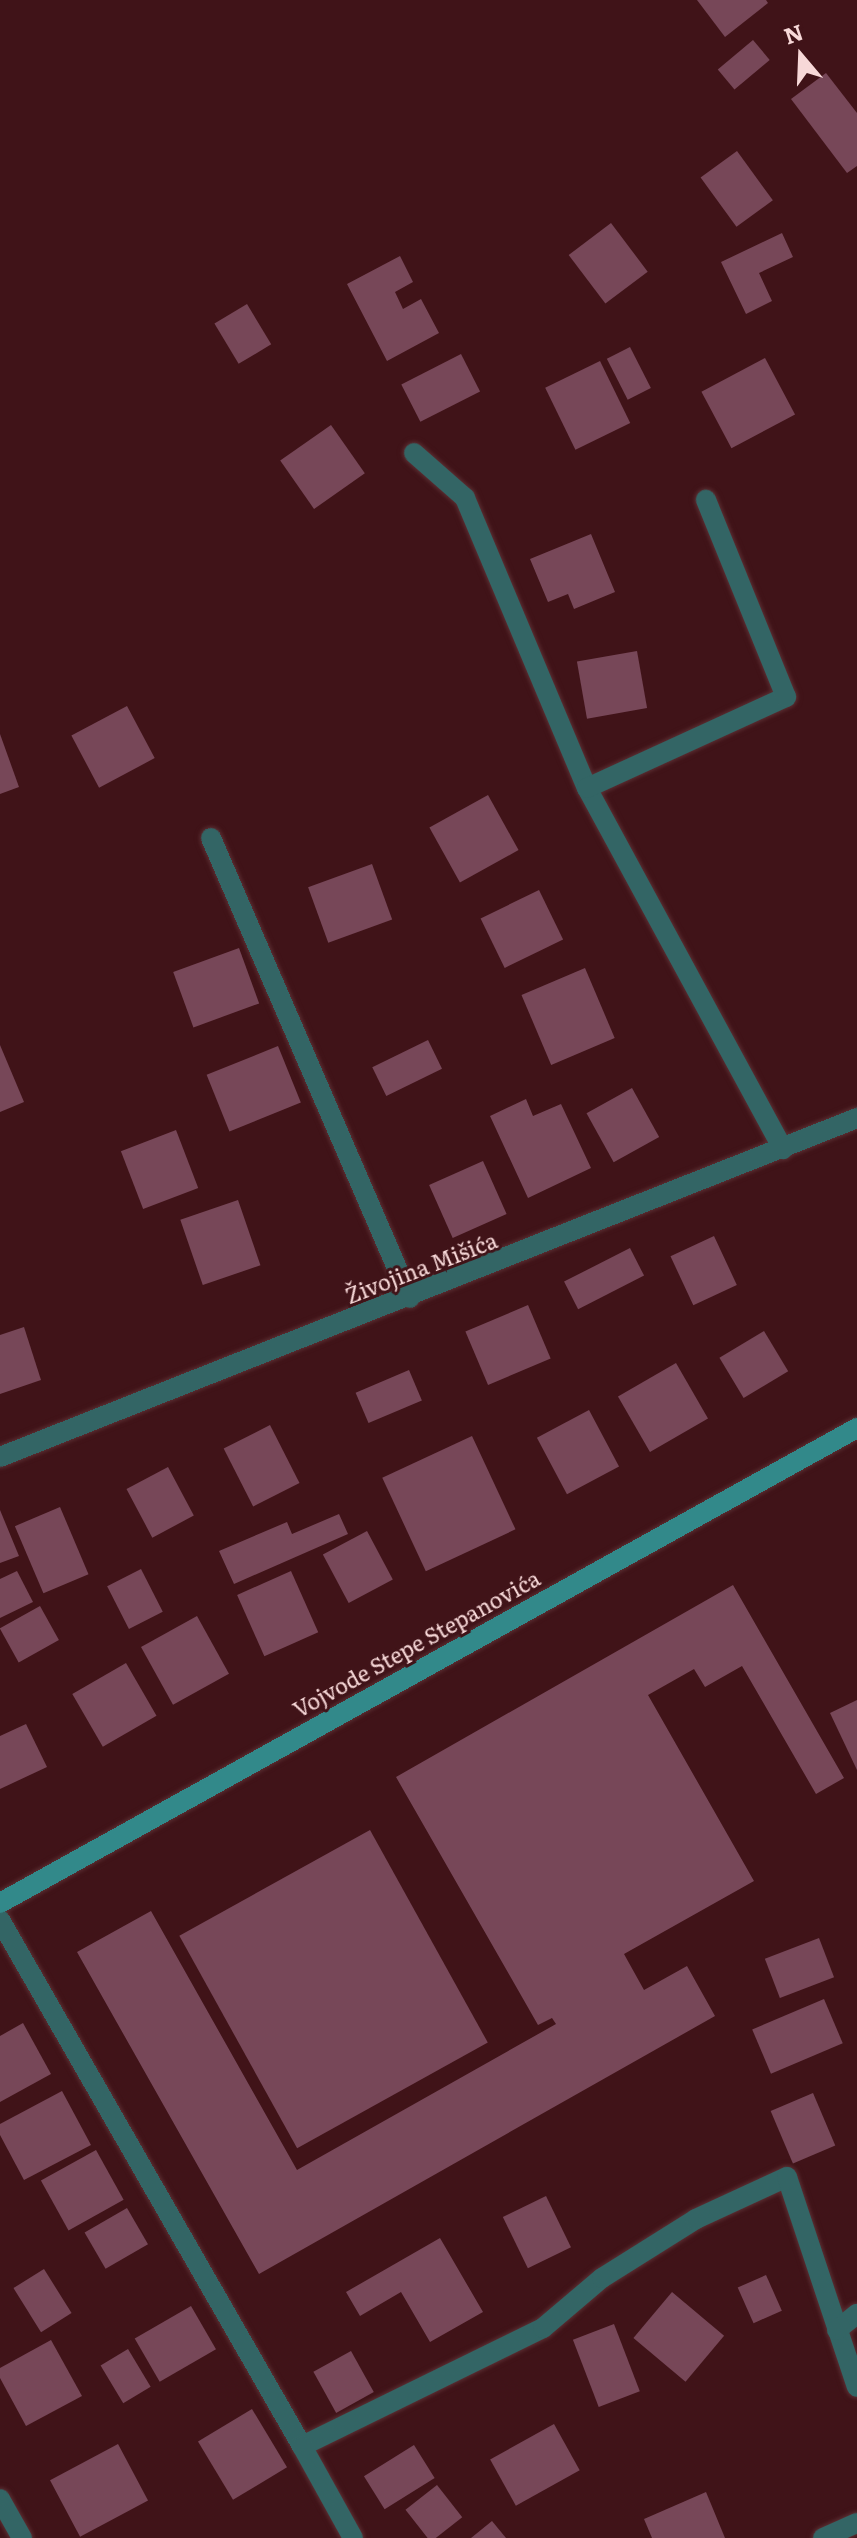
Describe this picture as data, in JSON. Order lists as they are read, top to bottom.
{
  "streets": {
    "street": ["Živojina Mišića", "Vojvode Stepe Stepanovića"]
  },
  "north": "top"
}
